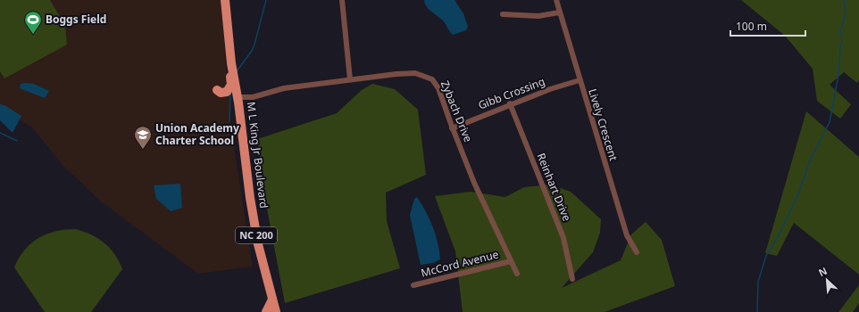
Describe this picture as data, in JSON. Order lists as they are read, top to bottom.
{
  "streets": {
    "main road": ["M L King Jr Boulevard", "NC 200"],
    "street": [
      "Gibb Crossing",
      "Zybach Drive",
      "Lively Crescent",
      "Reinhart Drive",
      "McCord Avenue"
    ]
  },
  "crossings": [
    ["Gibb Crossing", "Zybach Drive"],
    ["Gibb Crossing", "Lively Crescent"],
    ["Gibb Crossing", "Reinhart Drive"],
    ["Zybach Drive", "M L King Jr Boulevard"],
    ["Zybach Drive", "McCord Avenue"]
  ],
  "places": {
    "sports": ["Boggs Field"],
    "school or university": ["Union Academy Charter School"]
  },
  "scale_bar": "100 m",
  "north": "top left"
}
